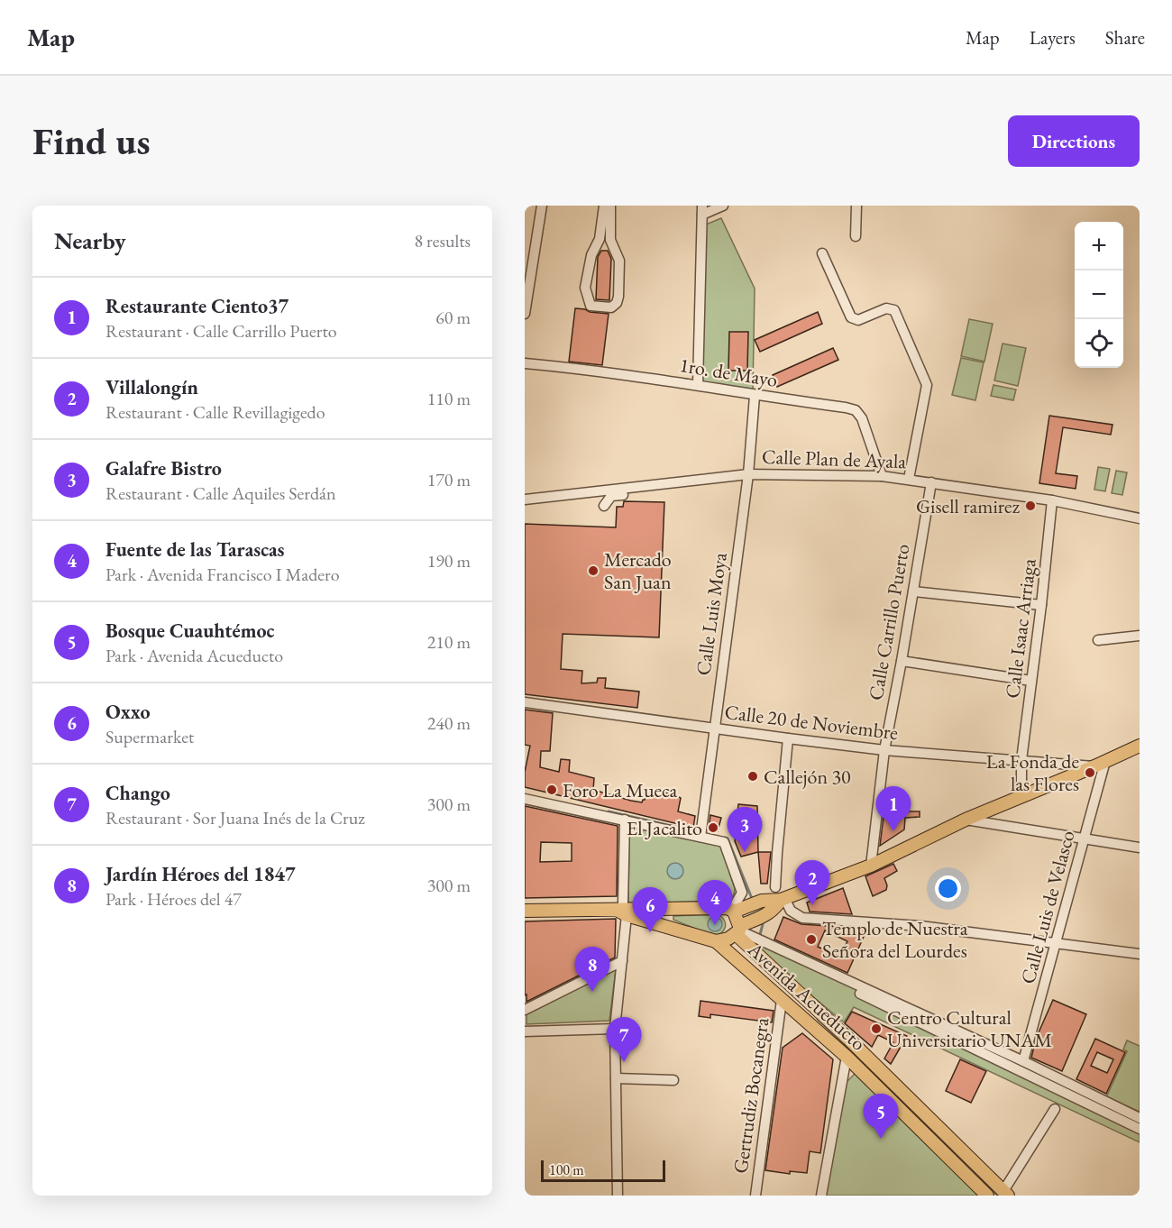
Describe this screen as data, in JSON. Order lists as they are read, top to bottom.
{
  "streets": {
    "main road": ["Avenida Acueducto"],
    "street": [
      "1ro. de Mayo",
      "Calle Plan de Ayala",
      "Calle Luis Moya",
      "Calle Carrillo Puerto",
      "Calle Isaac Arriaga",
      "Calle 20 de Noviembre",
      "Calle Luis de Velasco",
      "Gertrudiz Bocanegra"
    ]
  },
  "crossings": [
    ["1ro. de Mayo", "Calle Plan de Ayala"],
    ["1ro. de Mayo", "Calle Luis Moya"],
    ["Calle Plan de Ayala", "Calle Luis Moya"],
    ["Calle Plan de Ayala", "Calle Carrillo Puerto"],
    ["Calle Plan de Ayala", "Calle Isaac Arriaga"],
    ["Calle Luis Moya", "Calle 20 de Noviembre"],
    ["Calle Carrillo Puerto", "Calle 20 de Noviembre"],
    ["Calle Isaac Arriaga", "Calle 20 de Noviembre"],
    ["Calle 20 de Noviembre", "Calle Luis de Velasco"],
    ["Avenida Acueducto", "Gertrudiz Bocanegra"]
  ],
  "places": [
    "Gisell ramirez",
    "Mercado San Juan",
    "La Fonda de las Flores",
    "Callejón 30",
    "Foro La Mueca",
    "El Jacalito",
    "Templo de Nuestra Señora del Lourdes",
    "Centro Cultural Universitario UNAM"
  ],
  "scale_bar": "100 m",
  "page": {
    "header": "Map",
    "nav": ["Map", "Layers", "Share"],
    "buttons": "Directions",
    "title": "Find us",
    "heading": ["Nearby", "8 results"],
    "map_buttons": ["+", "−"],
    "list": [
      {
        "mark": "1",
        "name": "Restaurante Ciento37",
        "note": "Restaurant · Calle Carrillo Puerto",
        "value": "60 m"
      },
      {
        "mark": "2",
        "name": "Villalongín",
        "note": "Restaurant · Calle Revillagigedo",
        "value": "110 m"
      },
      {
        "mark": "3",
        "name": "Galafre Bistro",
        "note": "Restaurant · Calle Aquiles Serdán",
        "value": "170 m"
      },
      {
        "mark": "4",
        "name": "Fuente de las Tarascas",
        "note": "Park · Avenida Francisco I Madero",
        "value": "190 m"
      },
      {
        "mark": "5",
        "name": "Bosque Cuauhtémoc",
        "note": "Park · Avenida Acueducto",
        "value": "210 m"
      },
      {
        "mark": "6",
        "name": "Oxxo",
        "note": "Supermarket",
        "value": "240 m"
      },
      {
        "mark": "7",
        "name": "Chango",
        "note": "Restaurant · Sor Juana Inés de la Cruz",
        "value": "300 m"
      },
      {
        "mark": "8",
        "name": "Jardín Héroes del 1847",
        "note": "Park · Héroes del 47",
        "value": "300 m"
      }
    ],
    "pins": [
      "1",
      "3",
      "2",
      "4",
      "6",
      "8",
      "7",
      "5"
    ],
    "scale": "100 m"
  }
}
